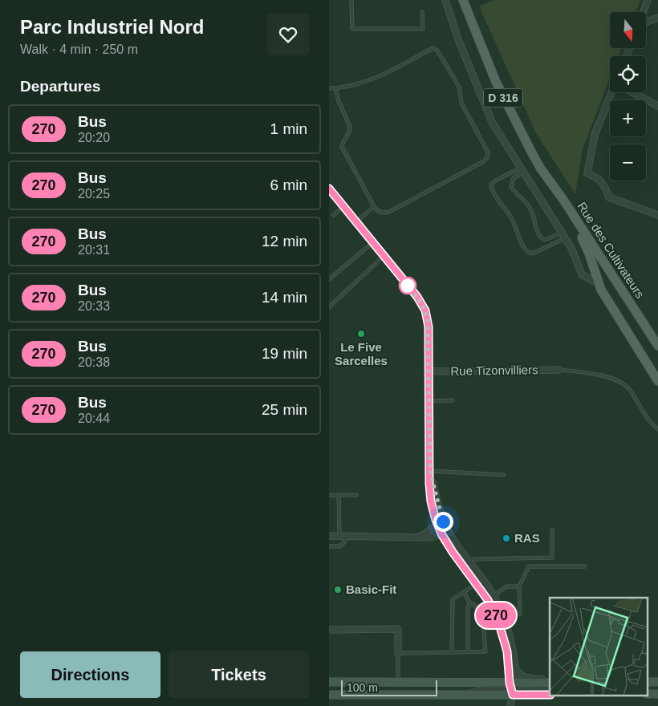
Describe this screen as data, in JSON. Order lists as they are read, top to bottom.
{
  "streets": {
    "main road": ["D 316", "Rue des Cultivateurs"],
    "street": ["Rue Tizonvilliers"]
  },
  "places": ["Le Five Sarcelles", "RAS", "Basic-Fit"],
  "lines": ["bus line 270"],
  "scale_bar": "100 m",
  "north": "bottom",
  "page": {
    "heading": [
      ["Parc Industriel Nord", "Walk · 4 min · 250 m"],
      "Departures"
    ],
    "on_map": "270",
    "map_buttons": ["+", "−"],
    "list": [
      {
        "mark": "270",
        "name": "Bus",
        "note": "20:20",
        "value": "1 min"
      },
      {
        "mark": "270",
        "name": "Bus",
        "note": "20:25",
        "value": "6 min"
      },
      {
        "mark": "270",
        "name": "Bus",
        "note": "20:31",
        "value": "12 min"
      },
      {
        "mark": "270",
        "name": "Bus",
        "note": "20:33",
        "value": "14 min"
      },
      {
        "mark": "270",
        "name": "Bus",
        "note": "20:38",
        "value": "19 min"
      },
      {
        "mark": "270",
        "name": "Bus",
        "note": "20:44",
        "value": "25 min"
      }
    ],
    "buttons": ["Directions", "Tickets"],
    "scale": "100 m"
  }
}
